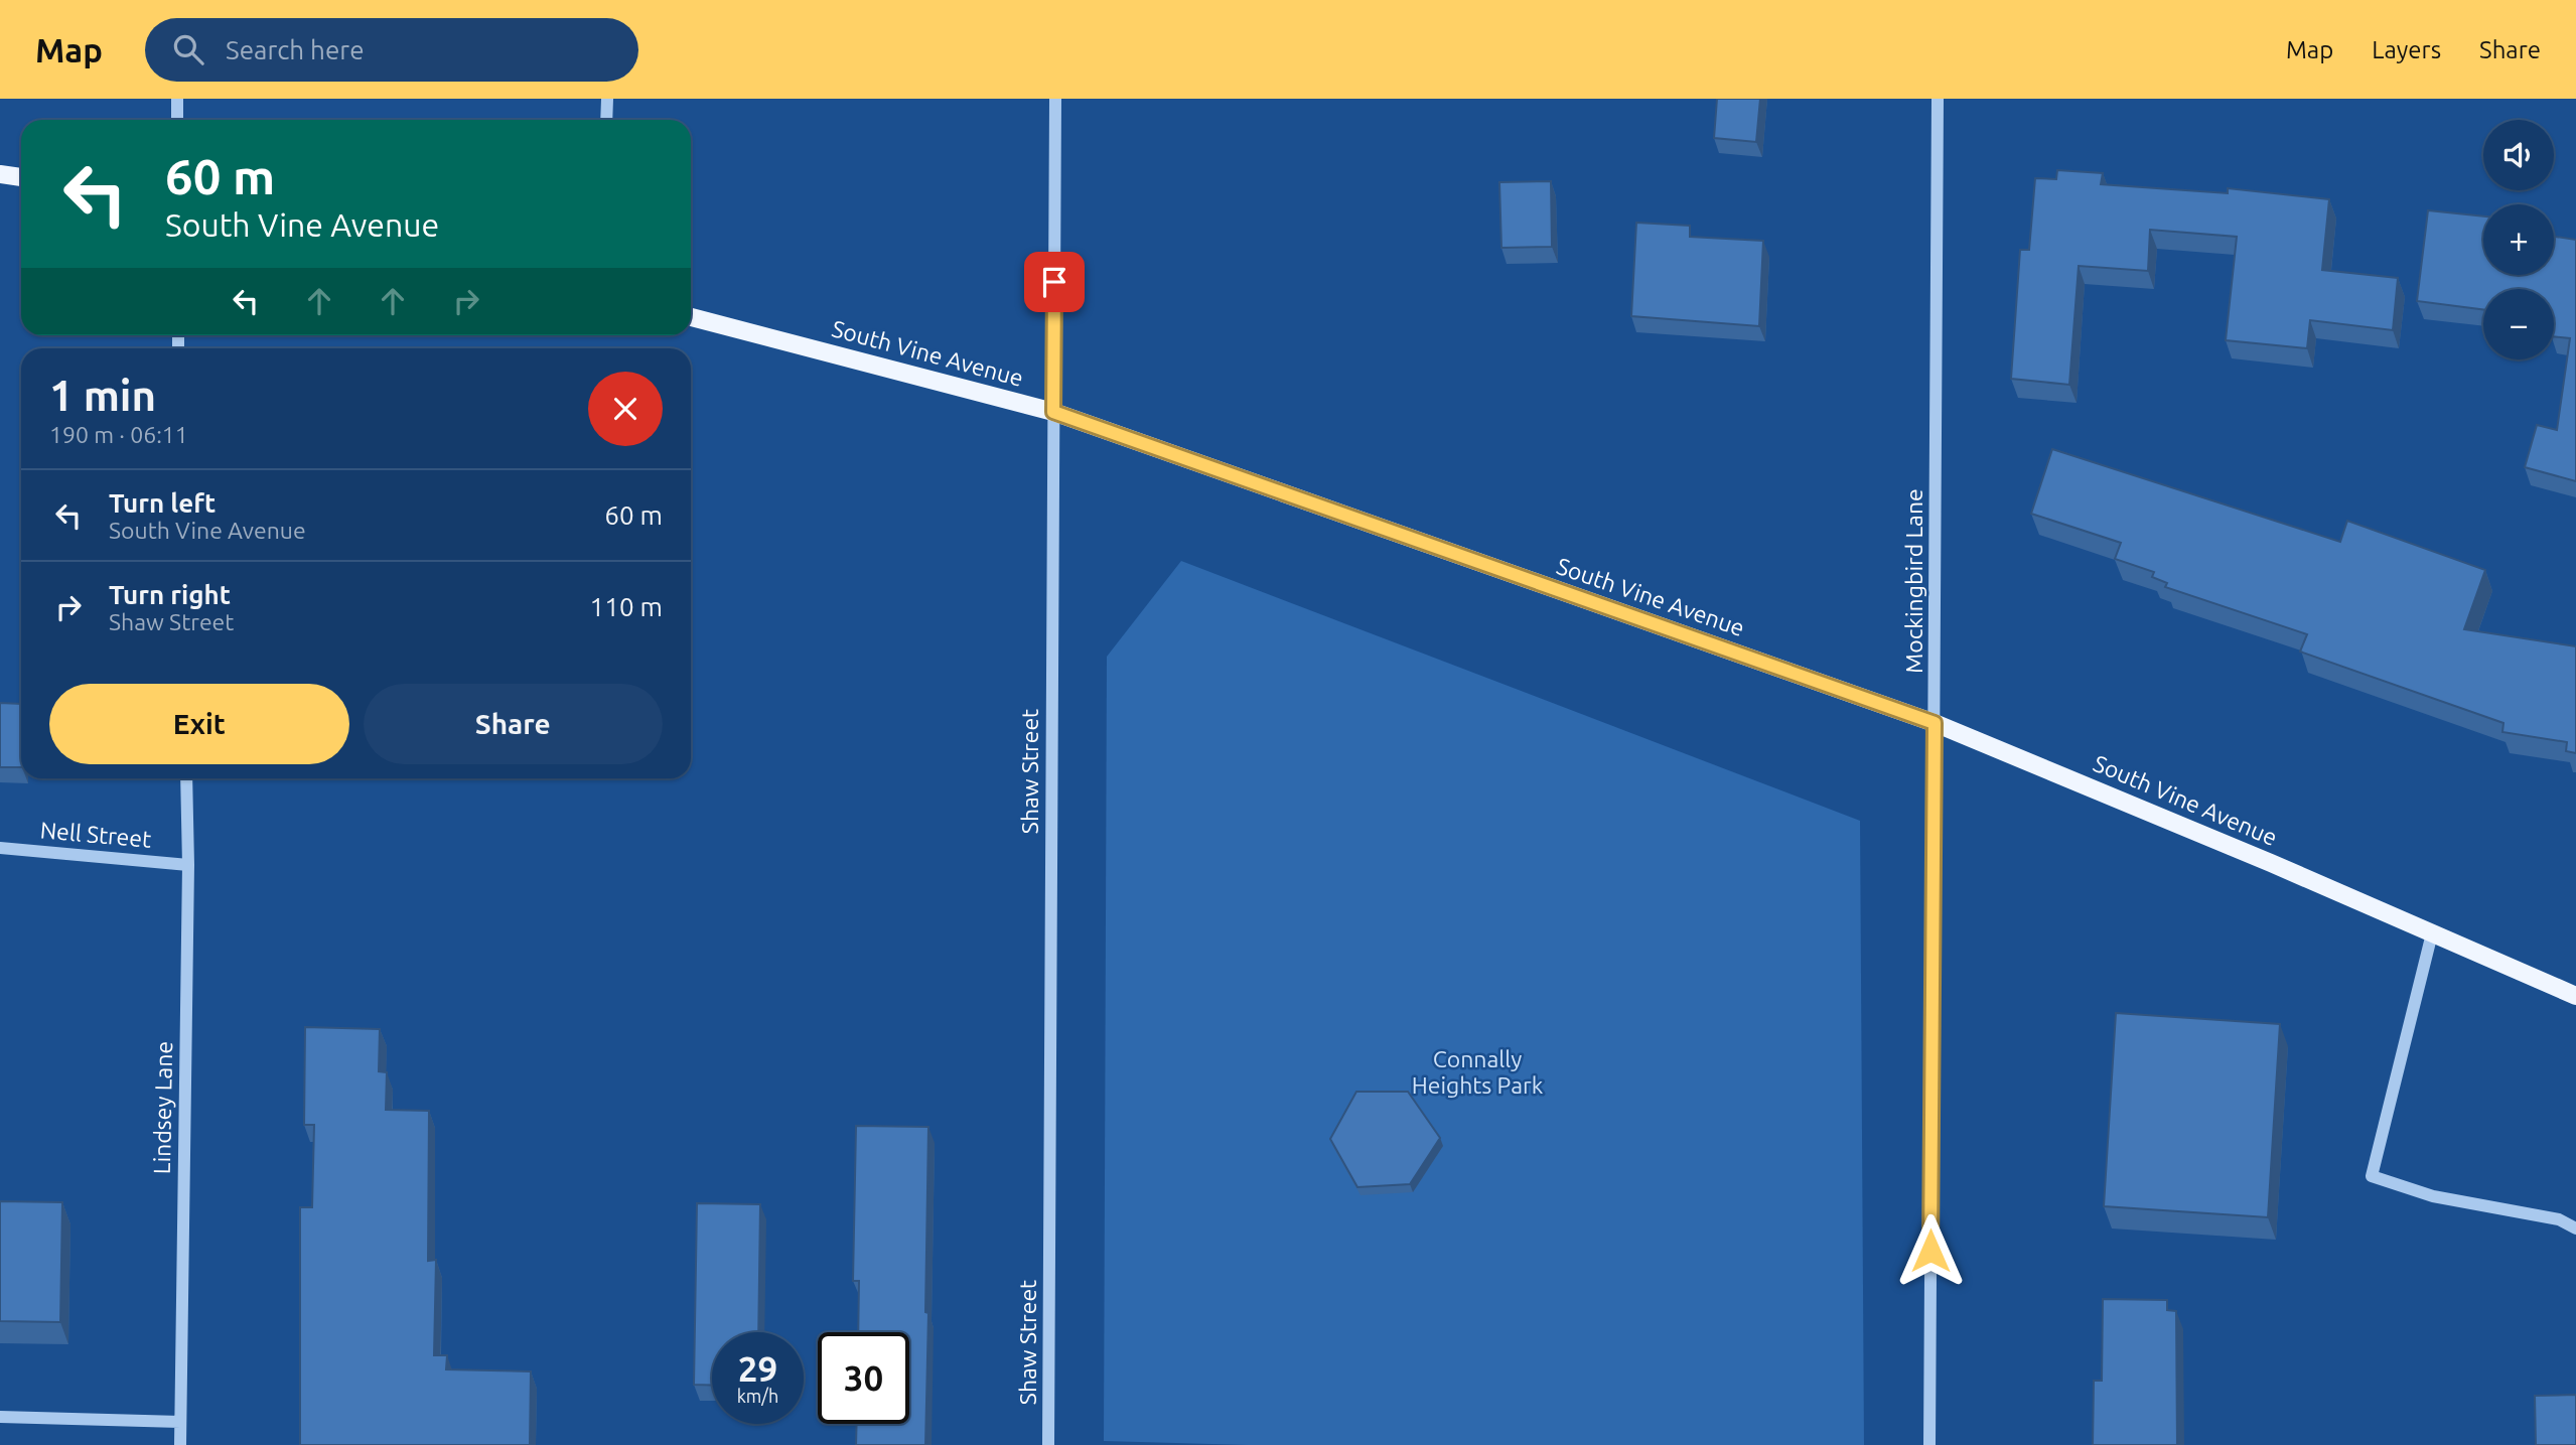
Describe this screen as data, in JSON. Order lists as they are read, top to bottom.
{
  "streets": {
    "main road": ["South Vine Avenue"],
    "street": [
      "Mockingbird Lane",
      "Shaw Street",
      "Nell Street",
      "Lindsey Lane"
    ]
  },
  "crossings": [
    ["South Vine Avenue", "Mockingbird Lane"],
    ["South Vine Avenue", "Shaw Street"],
    ["Nell Street", "Lindsey Lane"]
  ],
  "parks": ["Connally Heights Park"],
  "page": {
    "header": "Map",
    "search": "Search here",
    "nav": ["Map", "Layers", "Share"],
    "map_buttons": ["+", "−"],
    "turn": ["60 m", "South Vine Avenue"],
    "heading": ["1 min", "190 m · 06:11"],
    "list": [
      {
        "name": "Turn left",
        "note": "South Vine Avenue",
        "value": "60 m"
      },
      {
        "name": "Turn right",
        "note": "Shaw Street",
        "value": "110 m"
      }
    ],
    "buttons": ["Exit", "Share"],
    "speed": "29 km/h",
    "limit": "30"
  }
}
